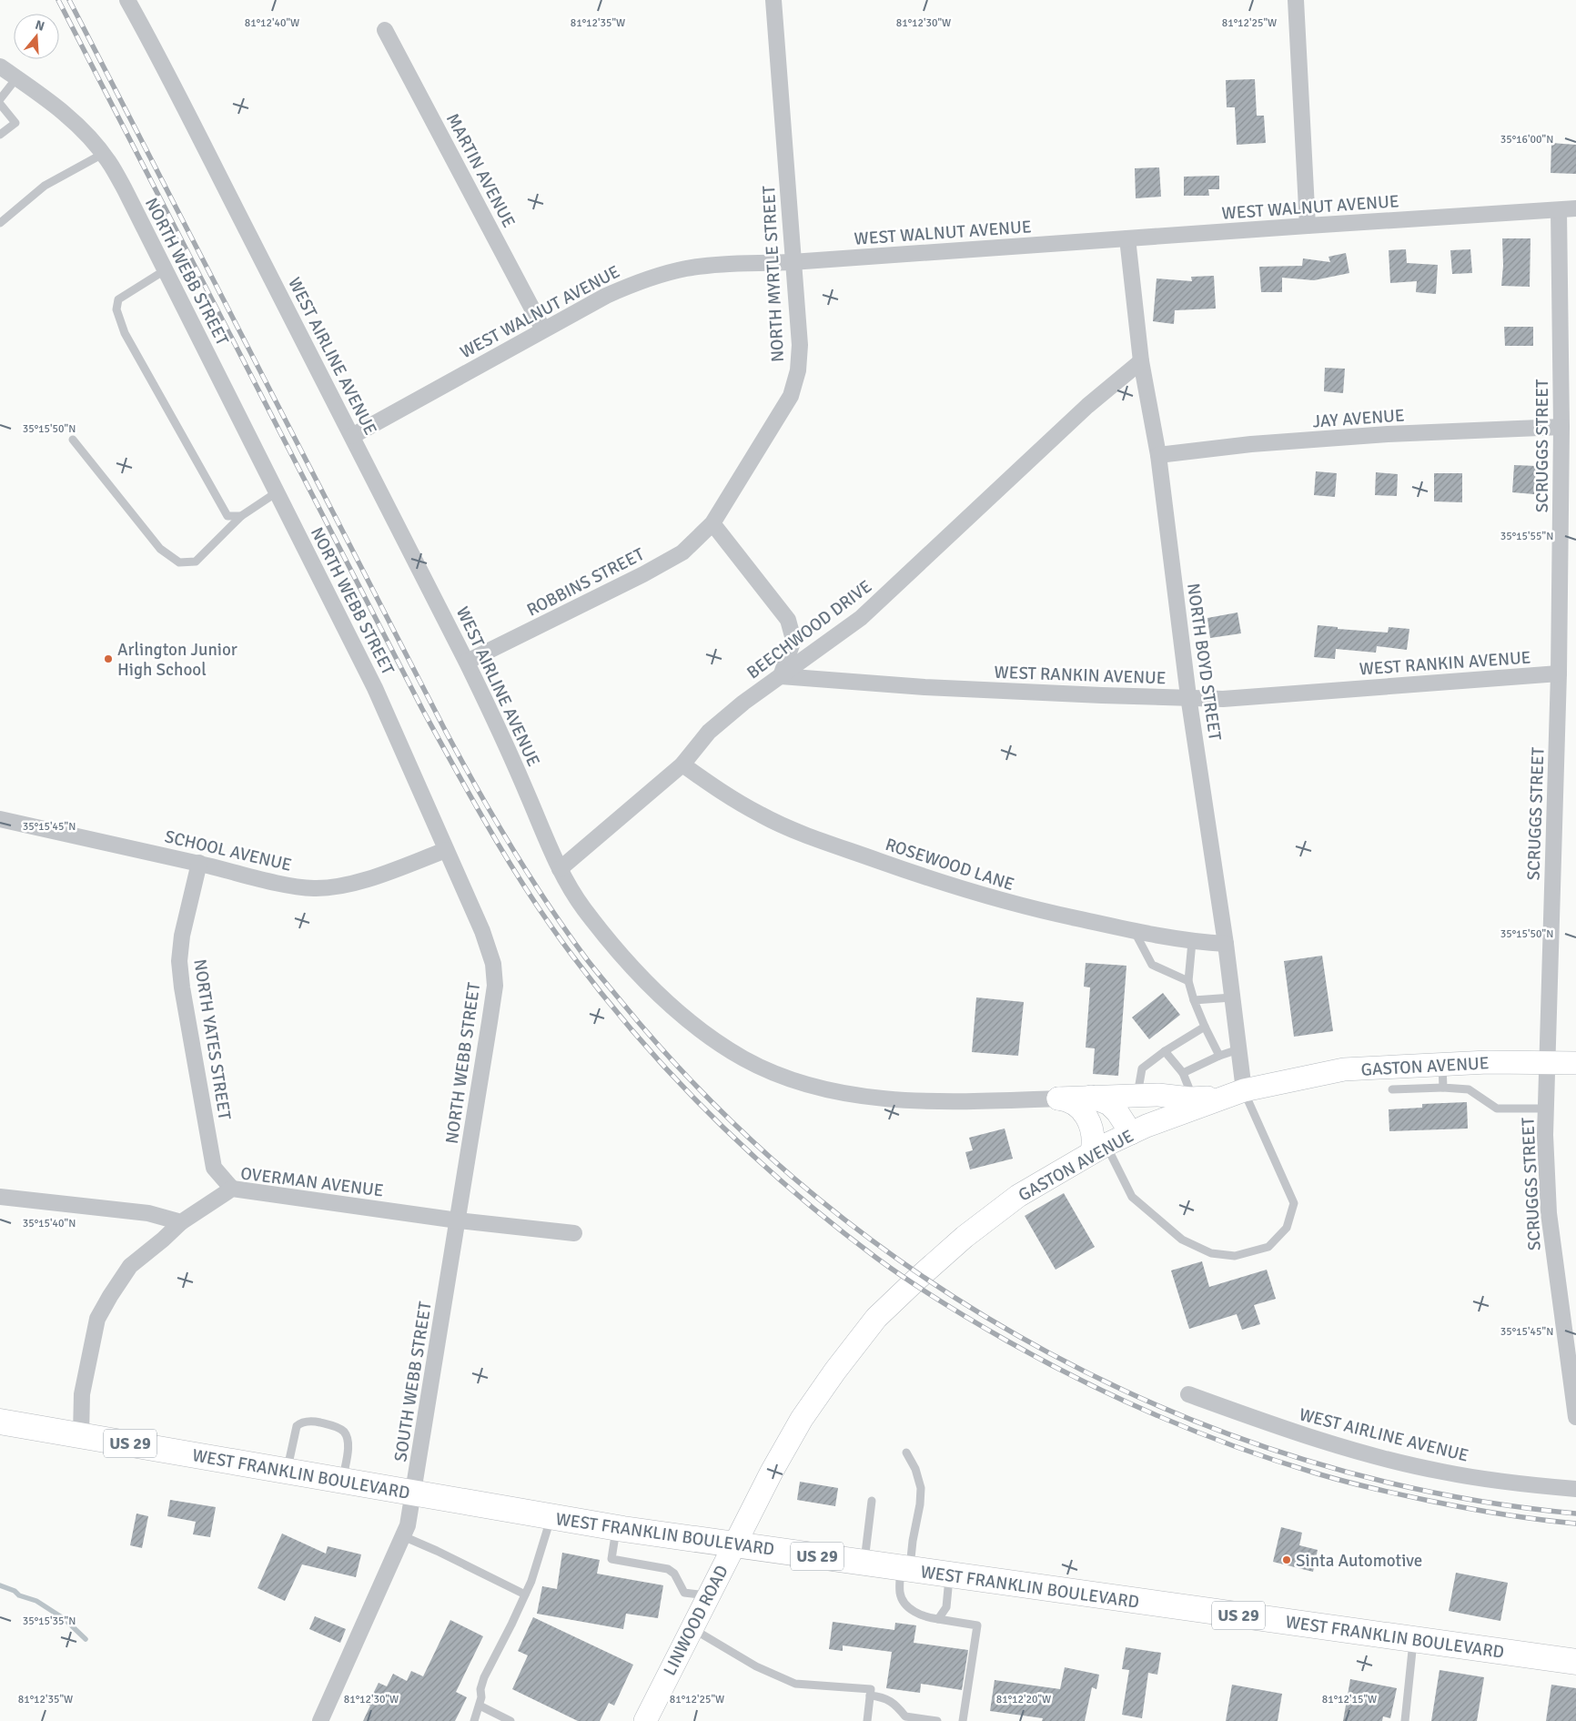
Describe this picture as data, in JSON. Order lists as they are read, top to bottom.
{
  "streets": {
    "main road": [
      "GASTON AVENUE",
      "US 29",
      "WEST FRANKLIN BOULEVARD",
      "LINWOOD ROAD"
    ],
    "street": [
      "MARTIN AVENUE",
      "WEST WALNUT AVENUE",
      "NORTH WEBB STREET",
      "NORTH MYRTLE STREET",
      "WEST AIRLINE AVENUE",
      "JAY AVENUE",
      "SCRUGGS STREET",
      "ROBBINS STREET",
      "BEECHWOOD DRIVE",
      "NORTH BOYD STREET",
      "WEST RANKIN AVENUE",
      "SCHOOL AVENUE",
      "ROSEWOOD LANE",
      "NORTH YATES STREET",
      "OVERMAN AVENUE",
      "SOUTH WEBB STREET"
    ]
  },
  "crossings": [
    ["MARTIN AVENUE", "WEST WALNUT AVENUE"],
    ["WEST WALNUT AVENUE", "NORTH MYRTLE STREET"],
    ["WEST WALNUT AVENUE", "WEST AIRLINE AVENUE"],
    ["WEST WALNUT AVENUE", "SCRUGGS STREET"],
    ["WEST WALNUT AVENUE", "NORTH BOYD STREET"],
    ["NORTH WEBB STREET", "SCHOOL AVENUE"],
    ["NORTH WEBB STREET", "OVERMAN AVENUE"],
    ["NORTH WEBB STREET", "SOUTH WEBB STREET"],
    ["NORTH MYRTLE STREET", "ROBBINS STREET"],
    ["WEST AIRLINE AVENUE", "ROBBINS STREET"],
    ["WEST AIRLINE AVENUE", "BEECHWOOD DRIVE"],
    ["JAY AVENUE", "SCRUGGS STREET"],
    ["JAY AVENUE", "NORTH BOYD STREET"],
    ["SCRUGGS STREET", "WEST RANKIN AVENUE"],
    ["SCRUGGS STREET", "GASTON AVENUE"],
    ["BEECHWOOD DRIVE", "NORTH BOYD STREET"],
    ["BEECHWOOD DRIVE", "WEST RANKIN AVENUE"],
    ["BEECHWOOD DRIVE", "ROSEWOOD LANE"],
    ["NORTH BOYD STREET", "WEST RANKIN AVENUE"],
    ["NORTH BOYD STREET", "ROSEWOOD LANE"],
    ["NORTH BOYD STREET", "GASTON AVENUE"],
    ["SCHOOL AVENUE", "NORTH YATES STREET"],
    ["NORTH YATES STREET", "OVERMAN AVENUE"],
    ["GASTON AVENUE", "WEST FRANKLIN BOULEVARD"],
    ["GASTON AVENUE", "LINWOOD ROAD"],
    ["OVERMAN AVENUE", "SOUTH WEBB STREET"],
    ["OVERMAN AVENUE", "WEST FRANKLIN BOULEVARD"],
    ["SOUTH WEBB STREET", "WEST FRANKLIN BOULEVARD"],
    ["WEST FRANKLIN BOULEVARD", "LINWOOD ROAD"]
  ],
  "places": ["Arlington Junior High School", "Sinta Automotive"],
  "north": "top",
  "coordinates": [
    "81°12'40\"W",
    "81°12'35\"W",
    "81°12'30\"W",
    "81°12'25\"W",
    "35°16'00\"N",
    "35°15'50\"N",
    "35°15'55\"N",
    "35°15'45\"N",
    "35°15'40\"N",
    "35°15'35\"N",
    "81°12'20\"W",
    "81°12'15\"W"
  ]
}
